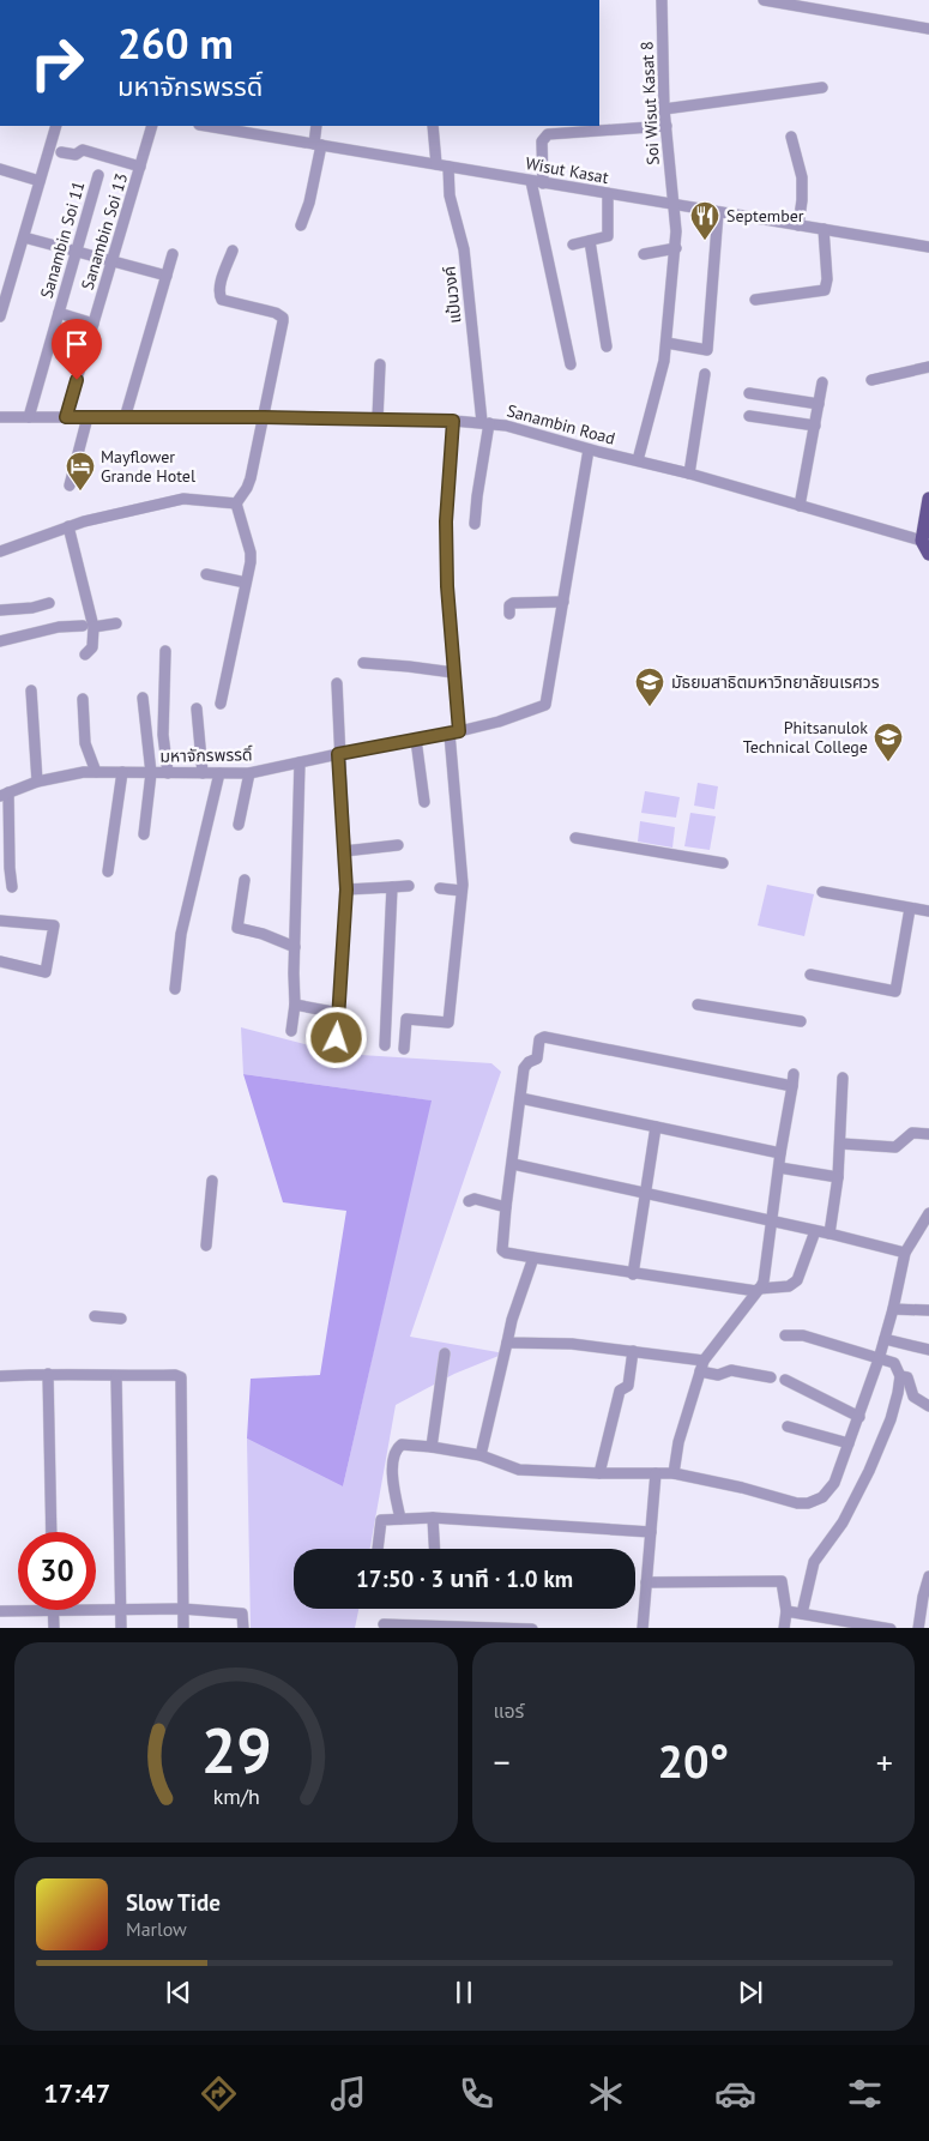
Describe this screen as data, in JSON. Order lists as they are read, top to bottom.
{
  "streets": {
    "street": [
      "Soi Wisut Kasat 8",
      "Wisut Kasat",
      "Sanambin Soi 13",
      "Sanambin Soi 11",
      "แป้นวงค์",
      "Sanambin Road",
      "มหาจักรพรรดิ์"
    ]
  },
  "crossings": [
    ["Soi Wisut Kasat 8", "Wisut Kasat"],
    ["Soi Wisut Kasat 8", "Sanambin Road"],
    ["Wisut Kasat", "แป้นวงค์"],
    ["Sanambin Soi 13", "Sanambin Road"],
    ["Sanambin Soi 11", "Sanambin Road"],
    ["แป้นวงค์", "Sanambin Road"],
    ["Sanambin Road", "มหาจักรพรรดิ์"]
  ],
  "places": {
    "restaurant": ["September"],
    "hotel": ["Mayflower Grande Hotel"],
    "school or university": ["มัธยมสาธิตมหาวิทยาลัยนเรศวร", "Phitsanulok Technical College"]
  },
  "page": {
    "turn": ["260 m", "มหาจักรพรรดิ์"],
    "limit": "30",
    "trip": "17:50 · 3 นาที · 1.0 km",
    "tile": "แอร์",
    "heat": ["−", "20°", "+"],
    "song": ["Slow Tide", "Marlow"],
    "tabs": "17:47",
    "gauge": ["29", "km/h"]
  }
}
